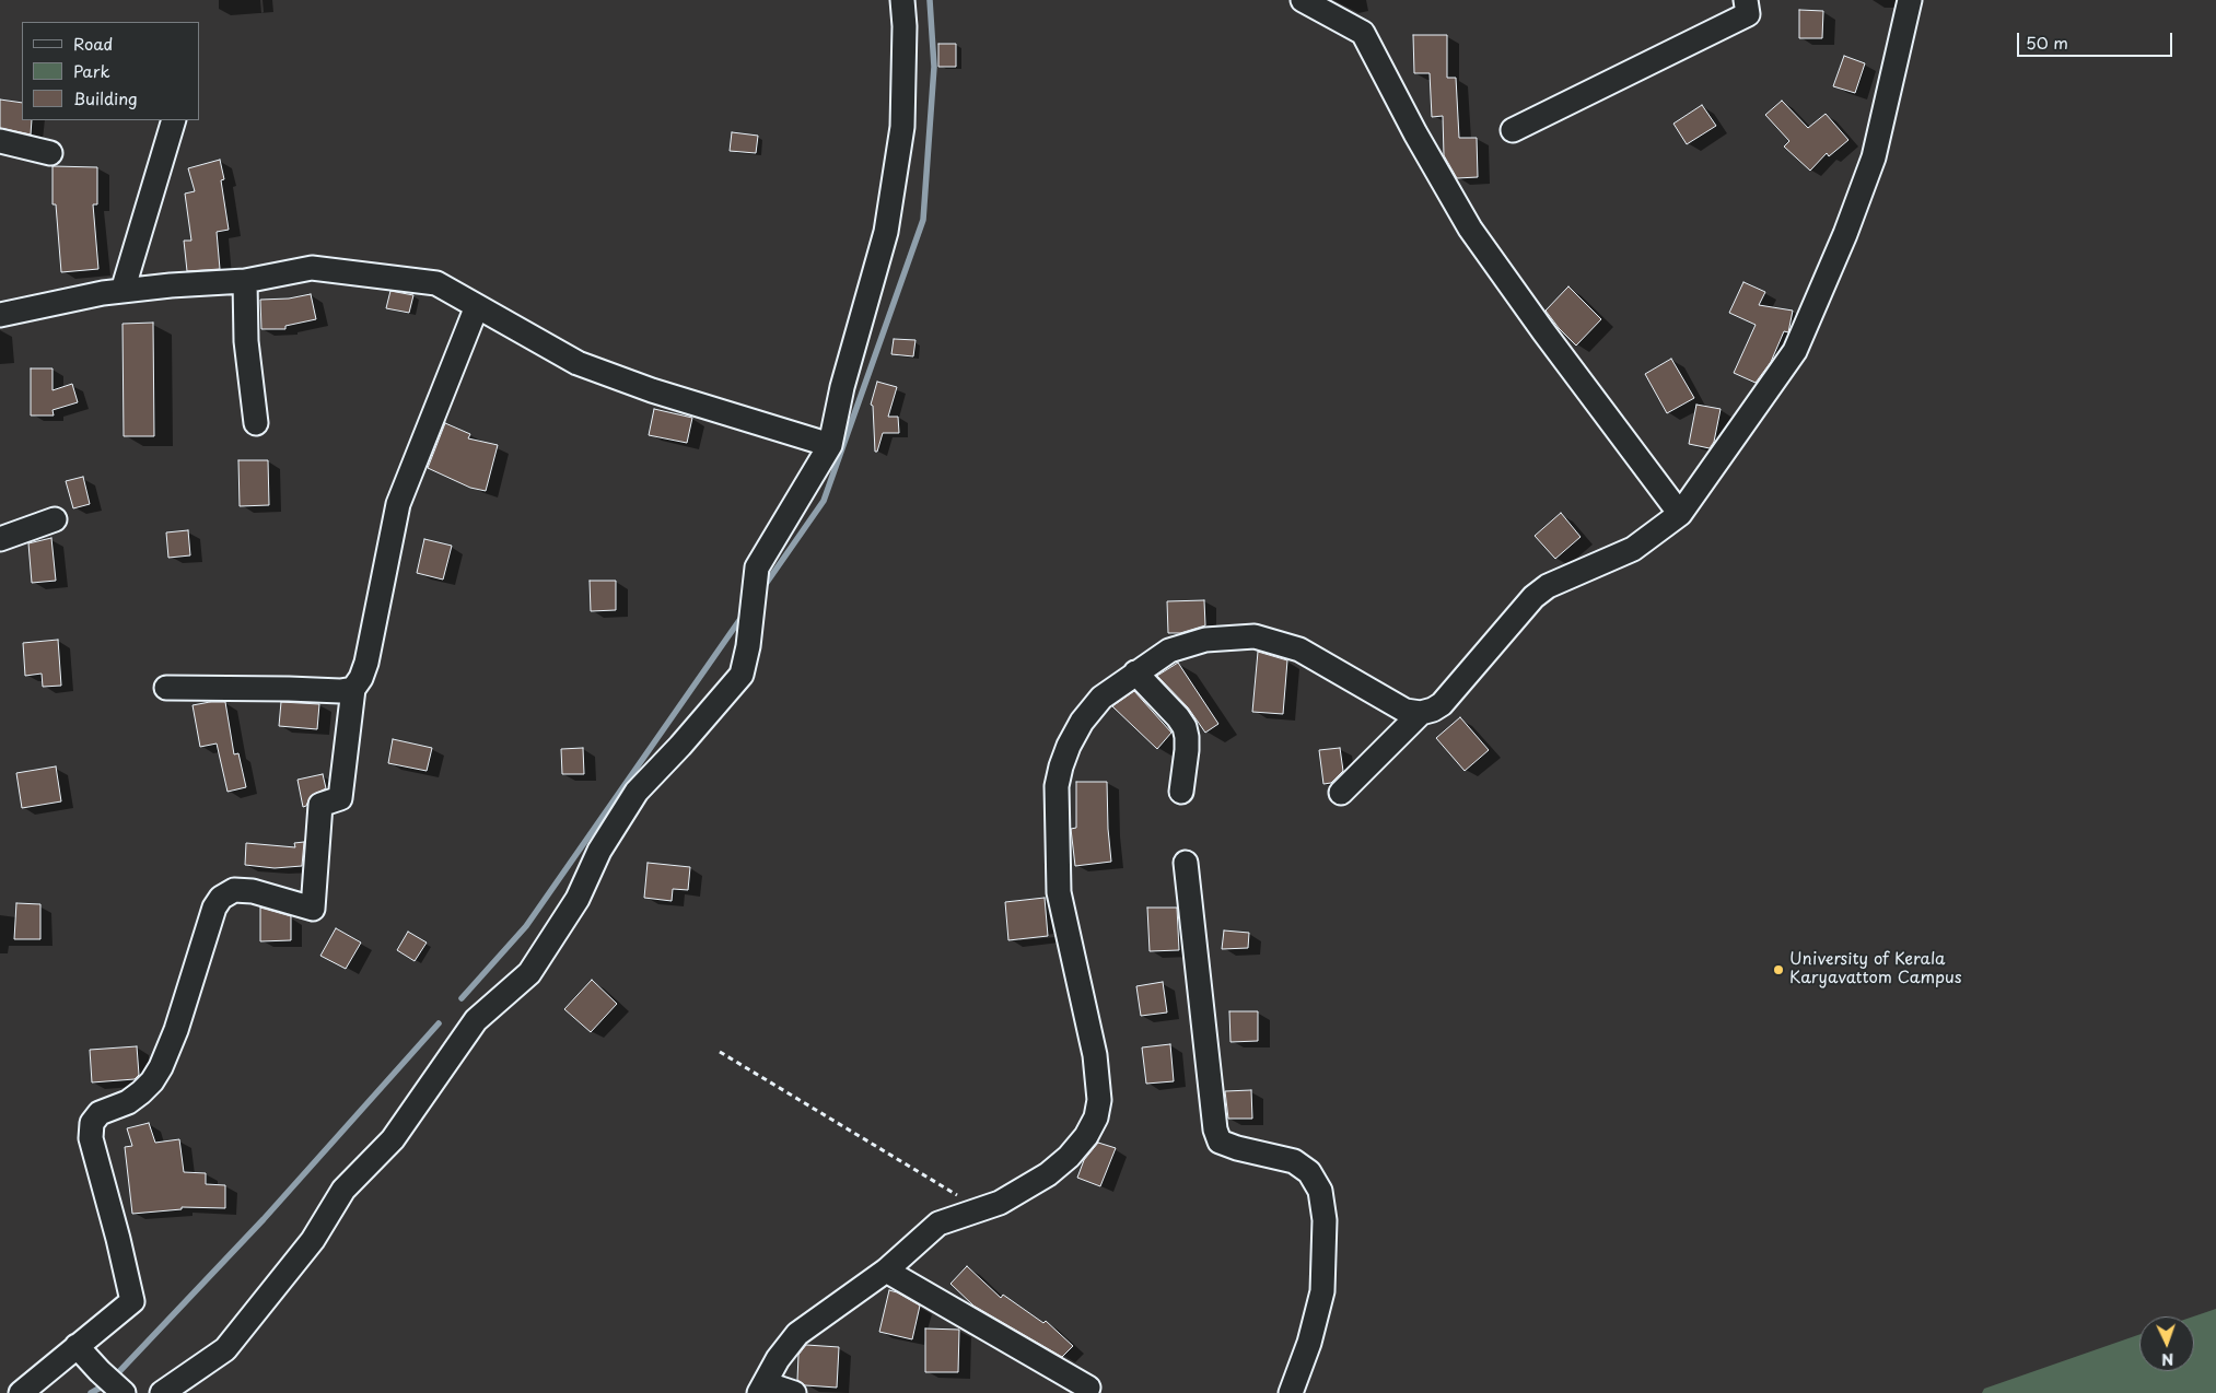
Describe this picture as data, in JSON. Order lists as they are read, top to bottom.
{
  "places": ["University of Kerala Karyavattom Campus"],
  "legend": ["Road", "Park", "Building"],
  "scale_bar": "50 m",
  "north": "bottom"
}
